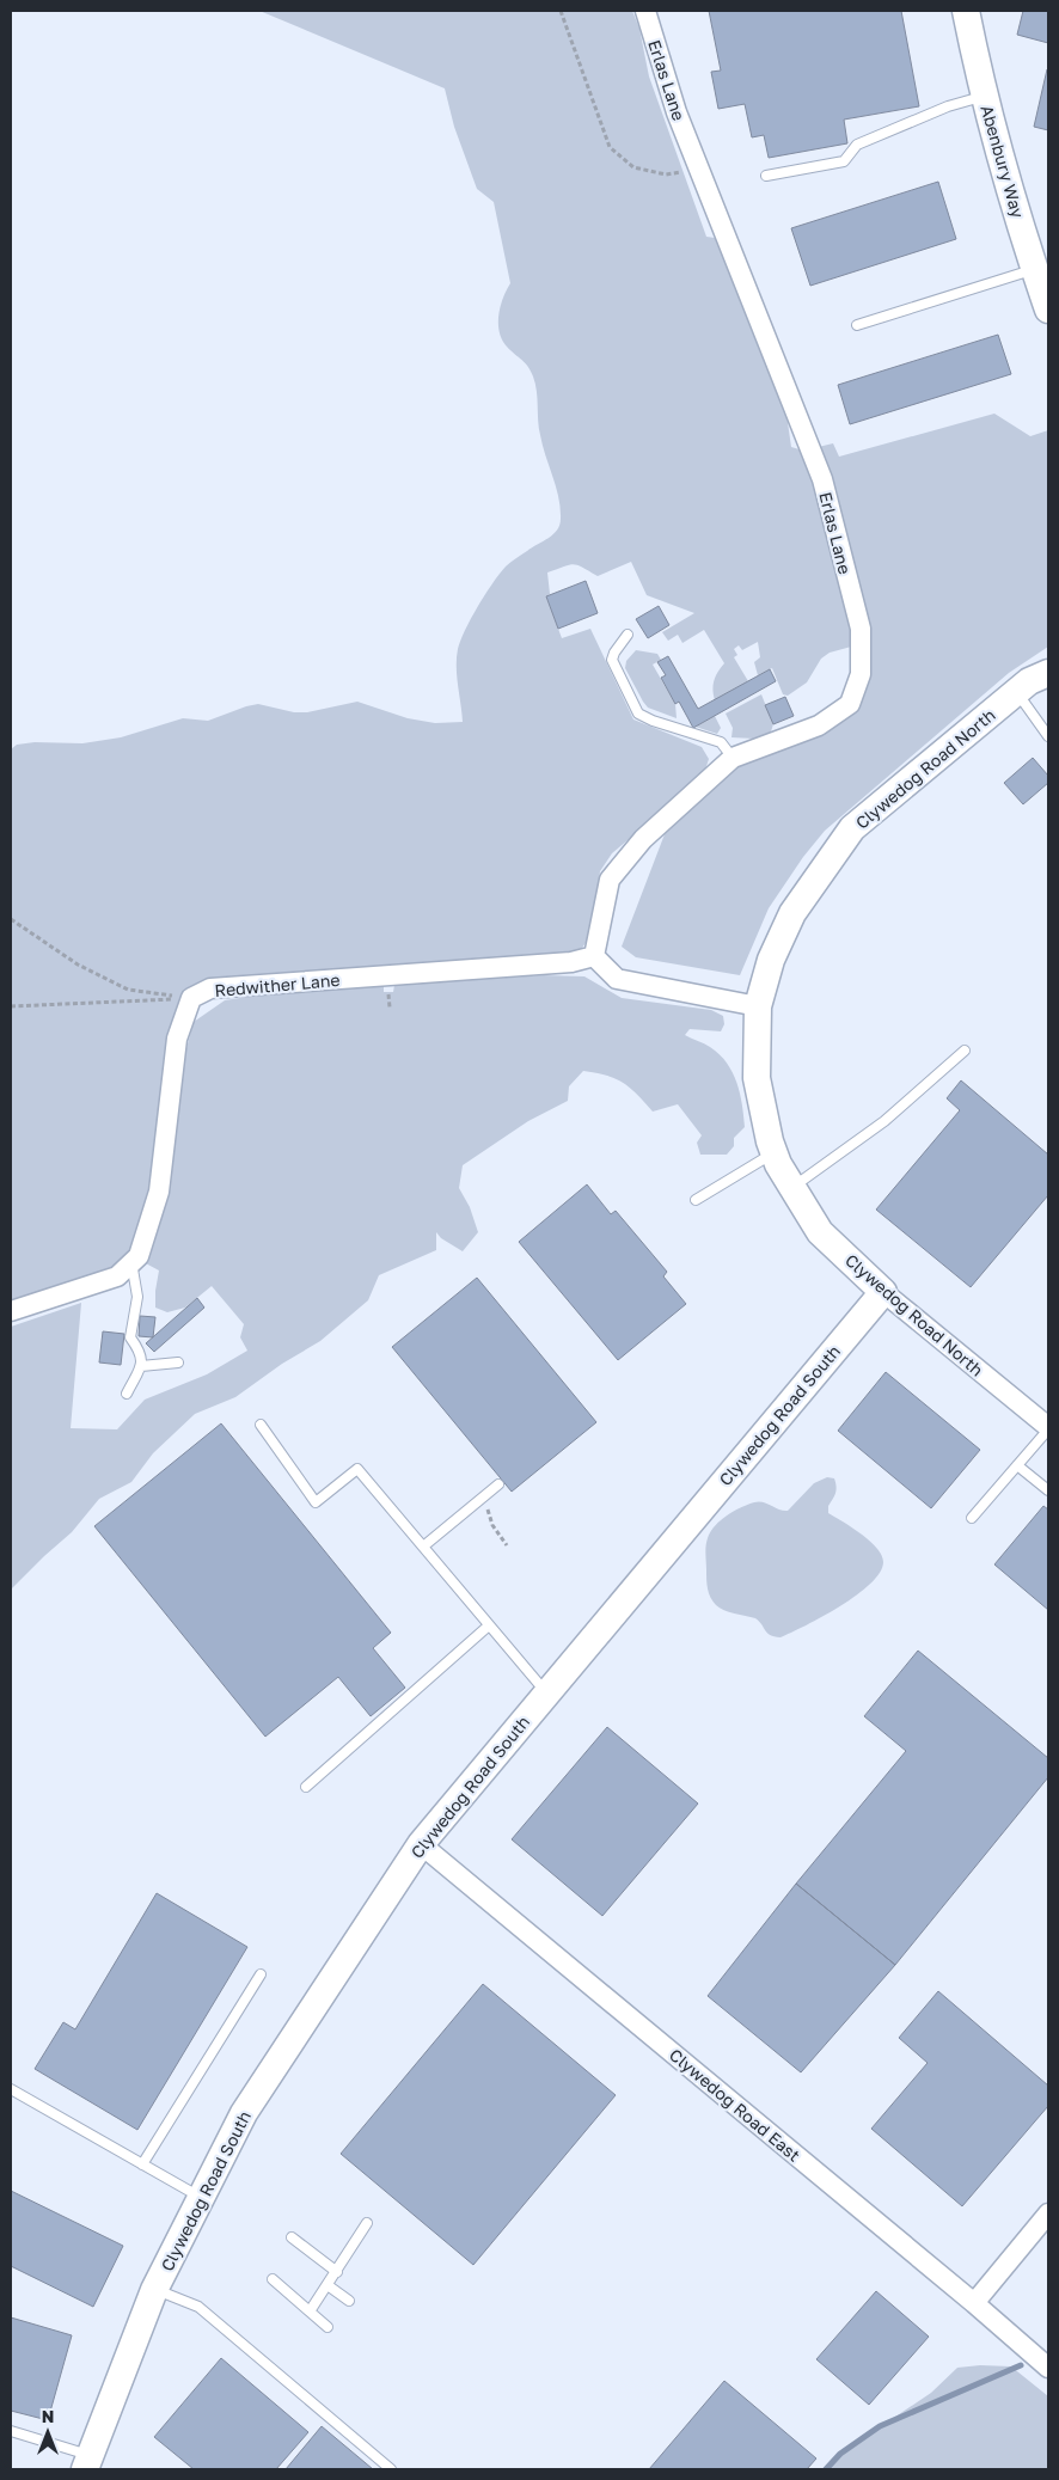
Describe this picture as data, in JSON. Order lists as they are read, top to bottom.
{
  "streets": {
    "street": [
      "Erlas Lane",
      "Abenbury Way",
      "Clywedog Road North",
      "Redwither Lane",
      "Clywedog Road South",
      "Clywedog Road East"
    ]
  },
  "crossings": [
    ["Erlas Lane", "Redwither Lane"],
    ["Clywedog Road North", "Clywedog Road South"],
    ["Clywedog Road South", "Clywedog Road East"]
  ],
  "north": "top"
}
